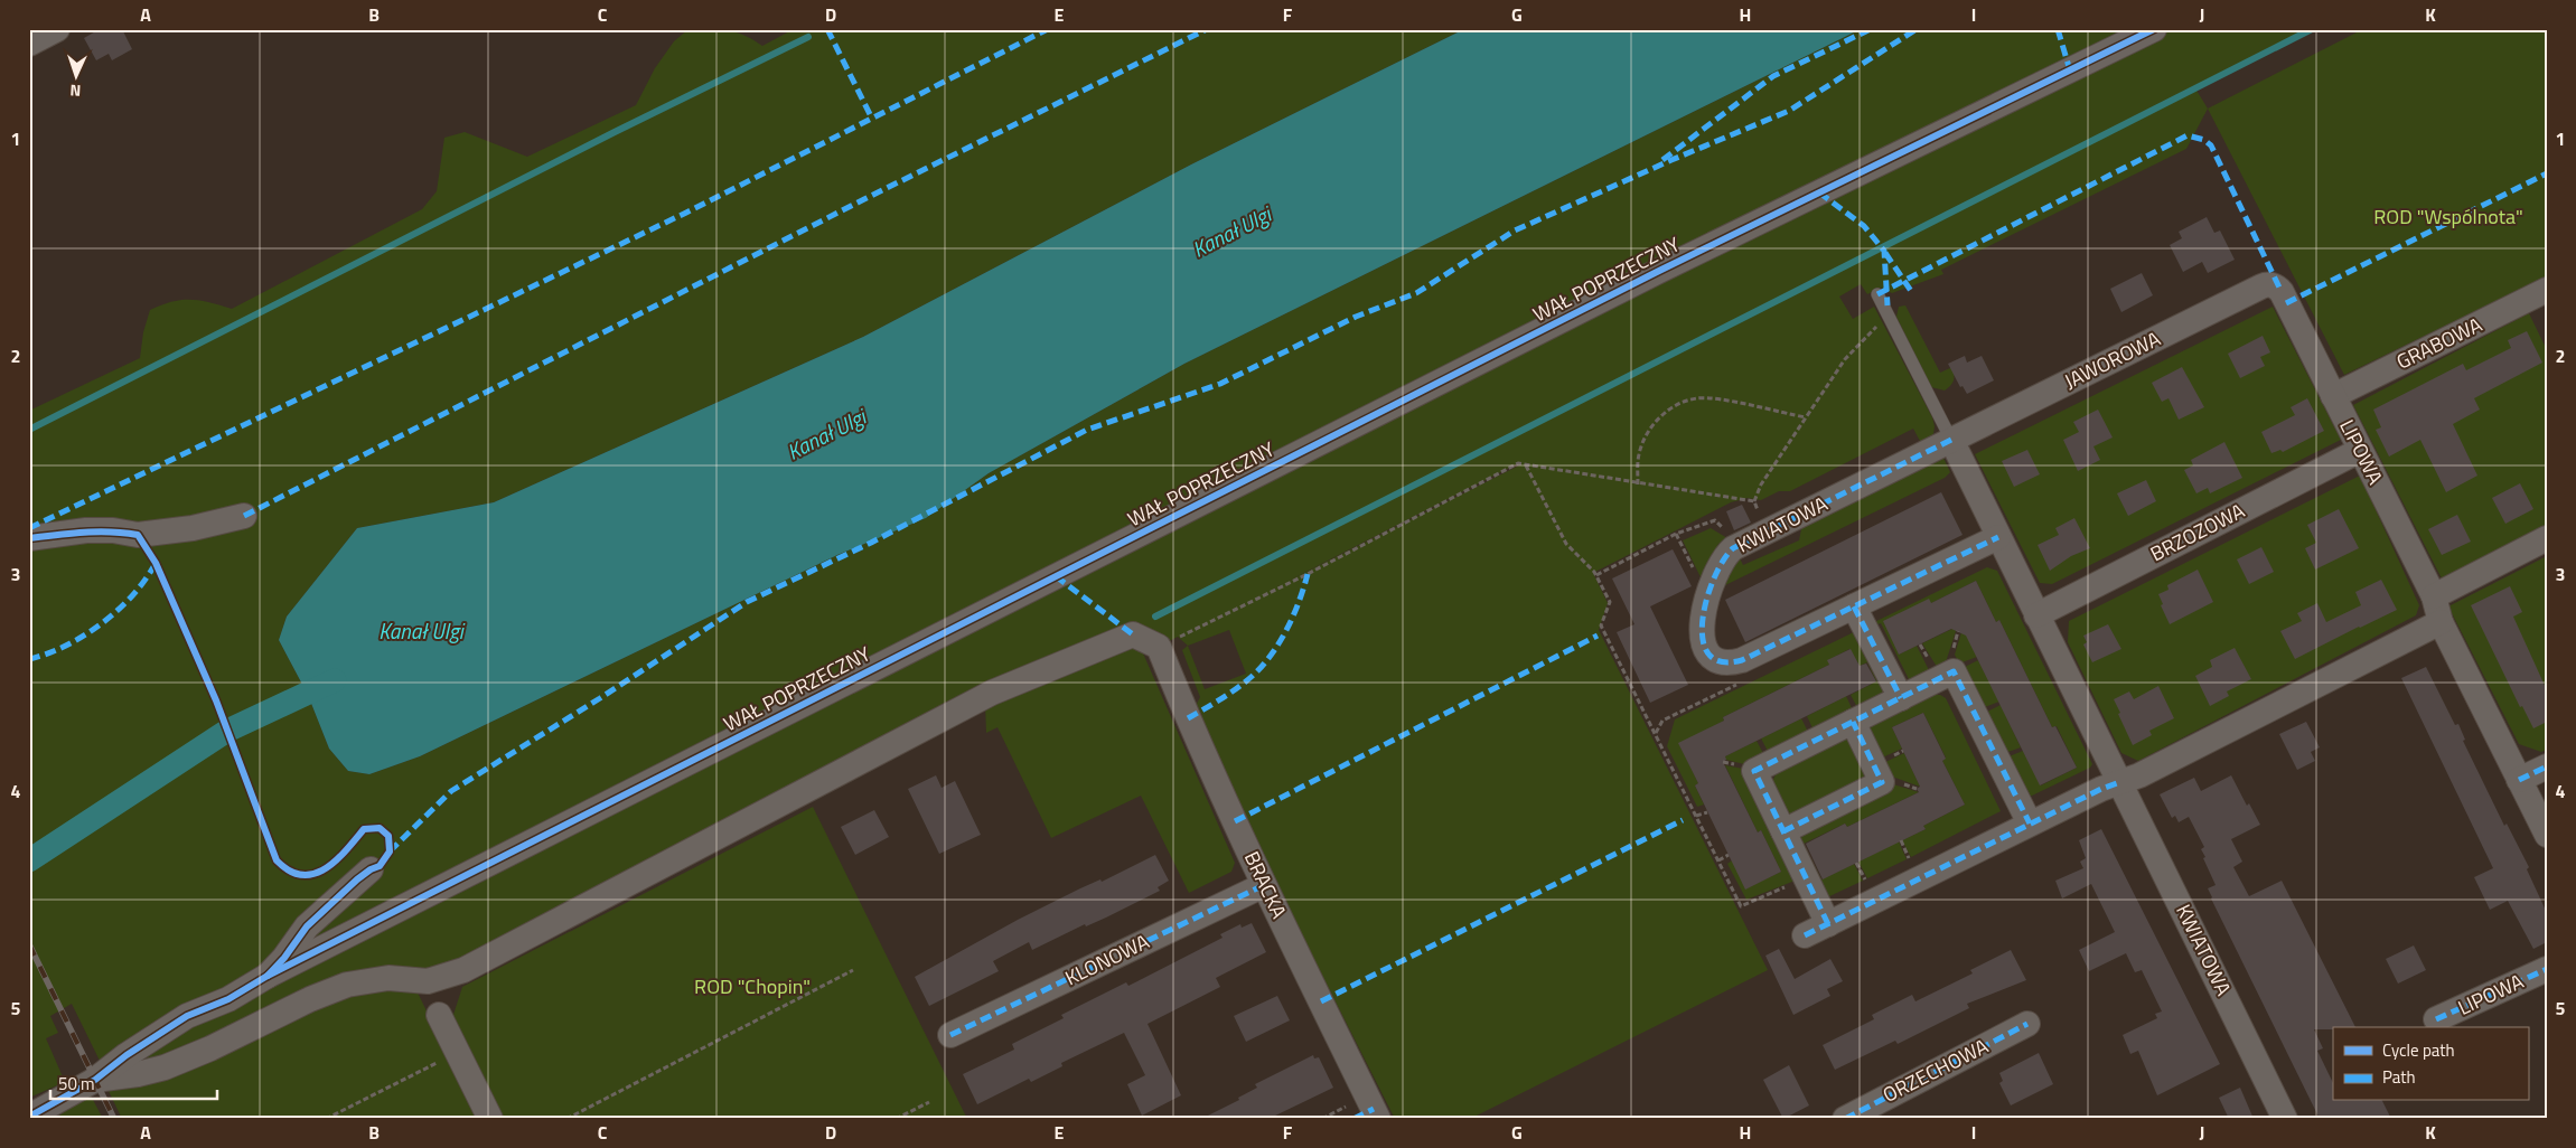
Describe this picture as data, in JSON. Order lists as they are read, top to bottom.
{
  "streets": {
    "street": [
      "WAŁ POPRZECZNY",
      "GRABOWA",
      "JAWOROWA",
      "LIPOWA",
      "KWIATOWA",
      "BRZOZOWA",
      "BRACKA",
      "KLONOWA",
      "ORZECHOWA"
    ]
  },
  "crossings": [
    ["GRABOWA", "LIPOWA"],
    ["JAWOROWA", "LIPOWA"],
    ["JAWOROWA", "KWIATOWA"],
    ["LIPOWA", "BRZOZOWA"],
    ["KWIATOWA", "BRZOZOWA"],
    ["BRACKA", "KLONOWA"]
  ],
  "water": ["Kanał Ulgi"],
  "parks": ["ROD \"Wspólnota\"", "ROD \"Chopin\""],
  "legend": ["Cycle path", "Path"],
  "scale_bar": "50 m",
  "north": "bottom",
  "grid": {
    "columns": [
      "A",
      "B",
      "C",
      "D",
      "E",
      "F",
      "G",
      "H",
      "I",
      "J",
      "K"
    ],
    "rows": [
      "1",
      "2",
      "3",
      "4",
      "5"
    ]
  }
}
